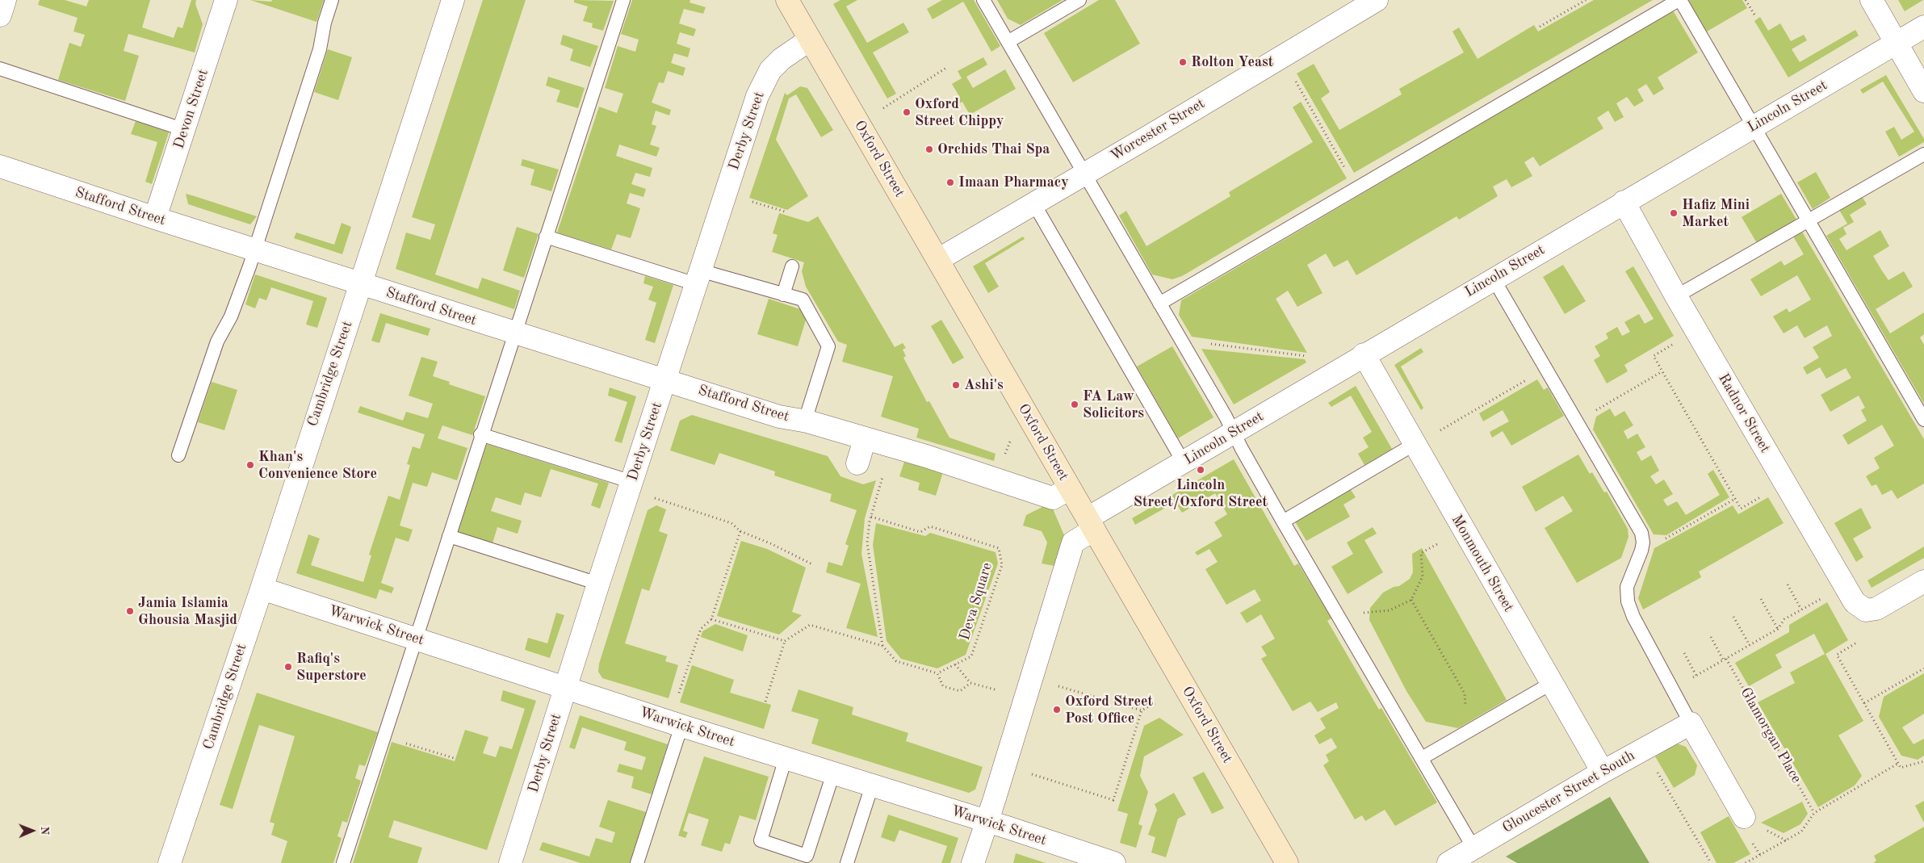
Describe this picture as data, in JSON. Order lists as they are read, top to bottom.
{
  "streets": {
    "main road": ["Oxford Street"],
    "street": [
      "Lincoln Street",
      "Devon Street",
      "Worcester Street",
      "Derby Street",
      "Stafford Street",
      "Cambridge Street",
      "Radnor Street",
      "Monmouth Street",
      "Warwick Street",
      "Gloucester Street South"
    ],
    "path": ["Deva Square", "Glamorgan Place"]
  },
  "crossings": [
    ["Lincoln Street", "Oxford Street"],
    ["Lincoln Street", "Radnor Street"],
    ["Lincoln Street", "Monmouth Street"],
    ["Lincoln Street", "Warwick Street"],
    ["Devon Street", "Stafford Street"],
    ["Worcester Street", "Oxford Street"],
    ["Derby Street", "Oxford Street"],
    ["Derby Street", "Stafford Street"],
    ["Derby Street", "Warwick Street"],
    ["Oxford Street", "Stafford Street"],
    ["Stafford Street", "Cambridge Street"],
    ["Cambridge Street", "Warwick Street"],
    ["Monmouth Street", "Gloucester Street South"]
  ],
  "places": [
    "Rolton Yeast",
    "Oxford Street Chippy",
    "Orchids Thai Spa",
    "Imaan Pharmacy",
    "Hafiz Mini Market",
    "Ashi's",
    "FA Law Solicitors",
    "Khan's Convenience Store",
    "Lincoln Street/Oxford Street",
    "Jamia Islamia Ghousia Masjid",
    "Rafiq's Superstore",
    "Oxford Street Post Office"
  ],
  "north": "right"
}
